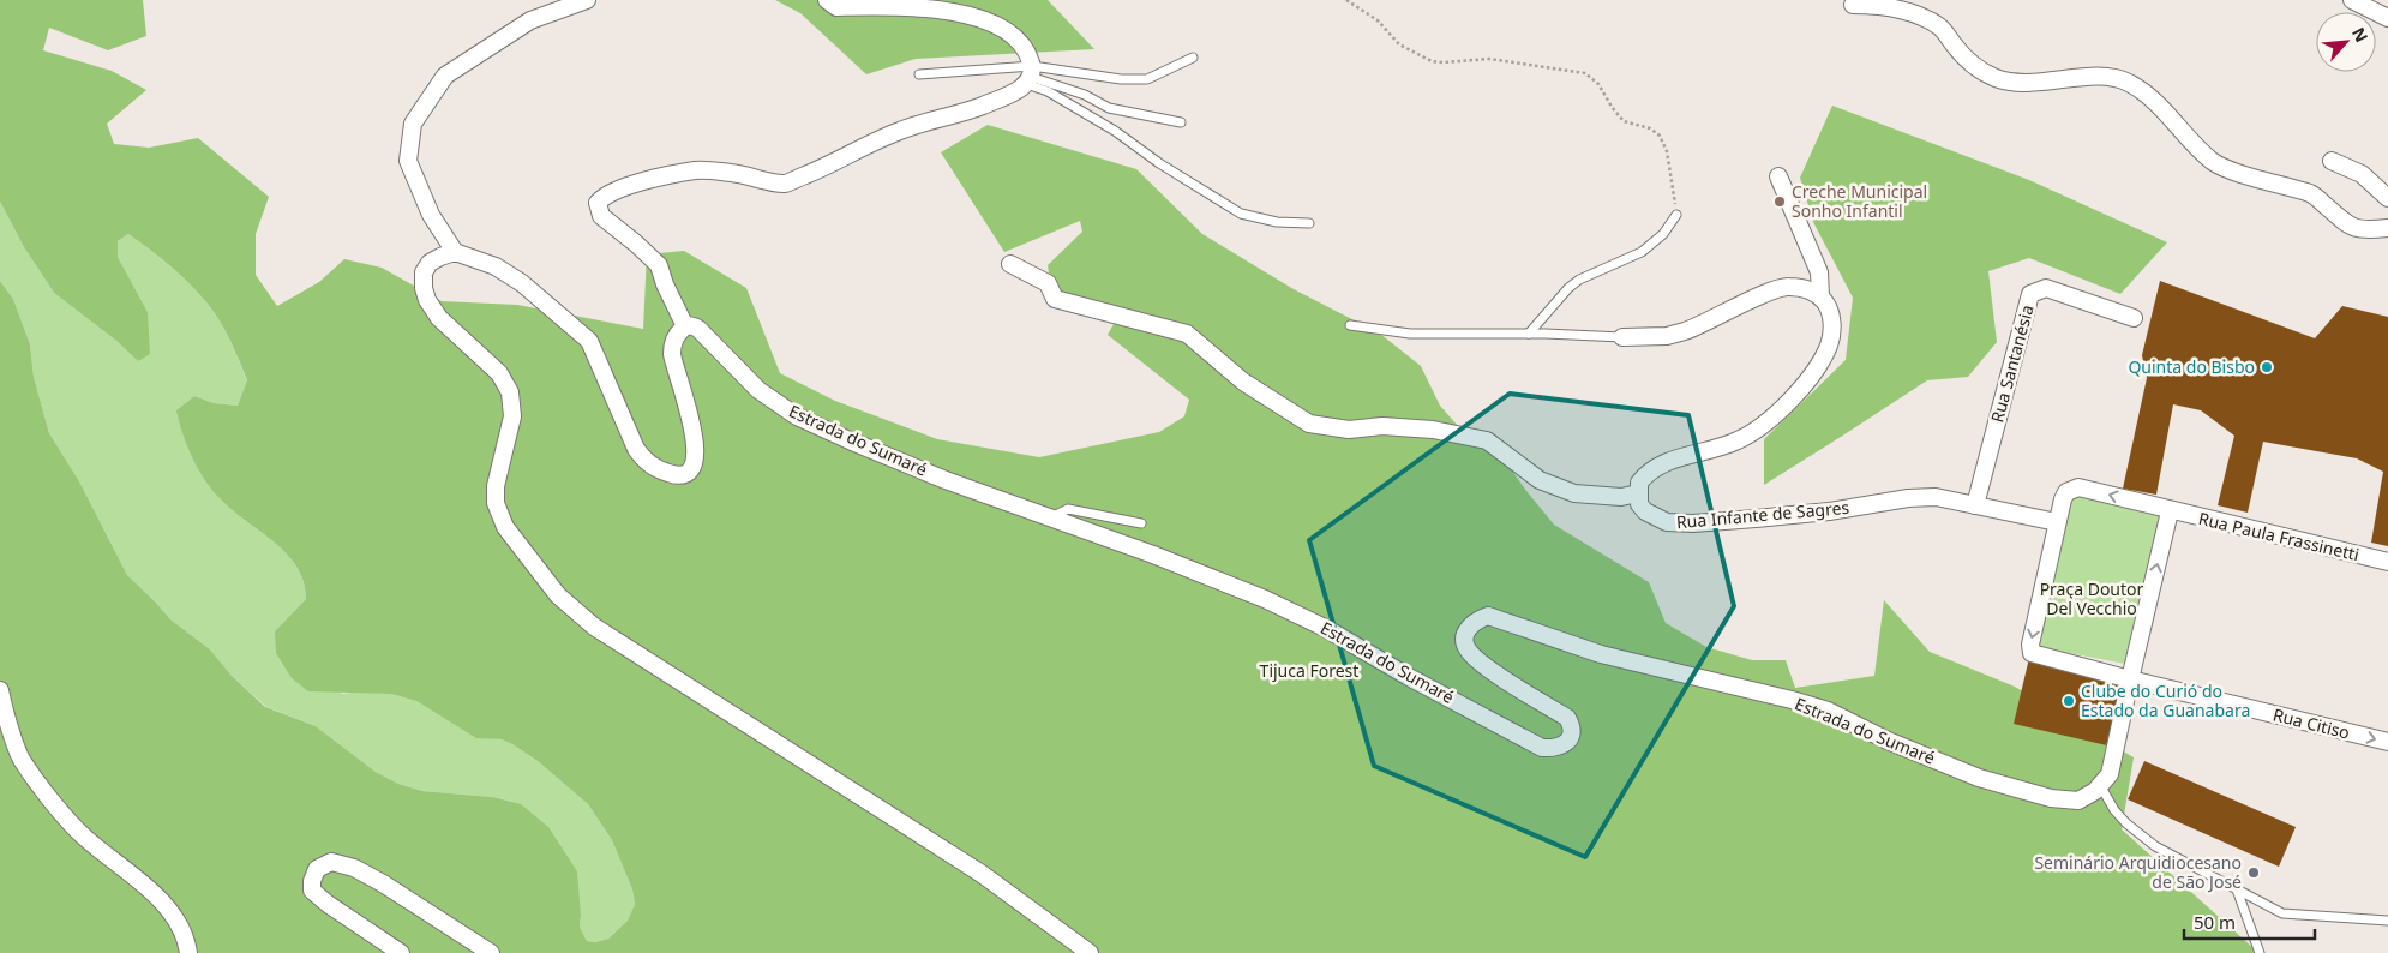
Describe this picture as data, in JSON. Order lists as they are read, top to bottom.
{
  "streets": {
    "street": [
      "Rua Santanésia",
      "Estrada do Sumaré",
      "Rua Infante de Sagres",
      "Rua Paula Frassinetti",
      "Rua Citiso"
    ]
  },
  "crossings": [
    ["Rua Santanésia", "Rua Infante de Sagres"]
  ],
  "one_way": ["Rua Citiso"],
  "parks": ["Praça Doutor Del Vecchio", "Tijuca Forest"],
  "places": [
    "Creche Municipal Sonho Infantil",
    "Quinta do Bisbo",
    "Clube do Curió do Estado da Guanabara",
    "Seminário Arquidiocesano de São José"
  ],
  "scale_bar": "50 m",
  "north": "top right"
}
